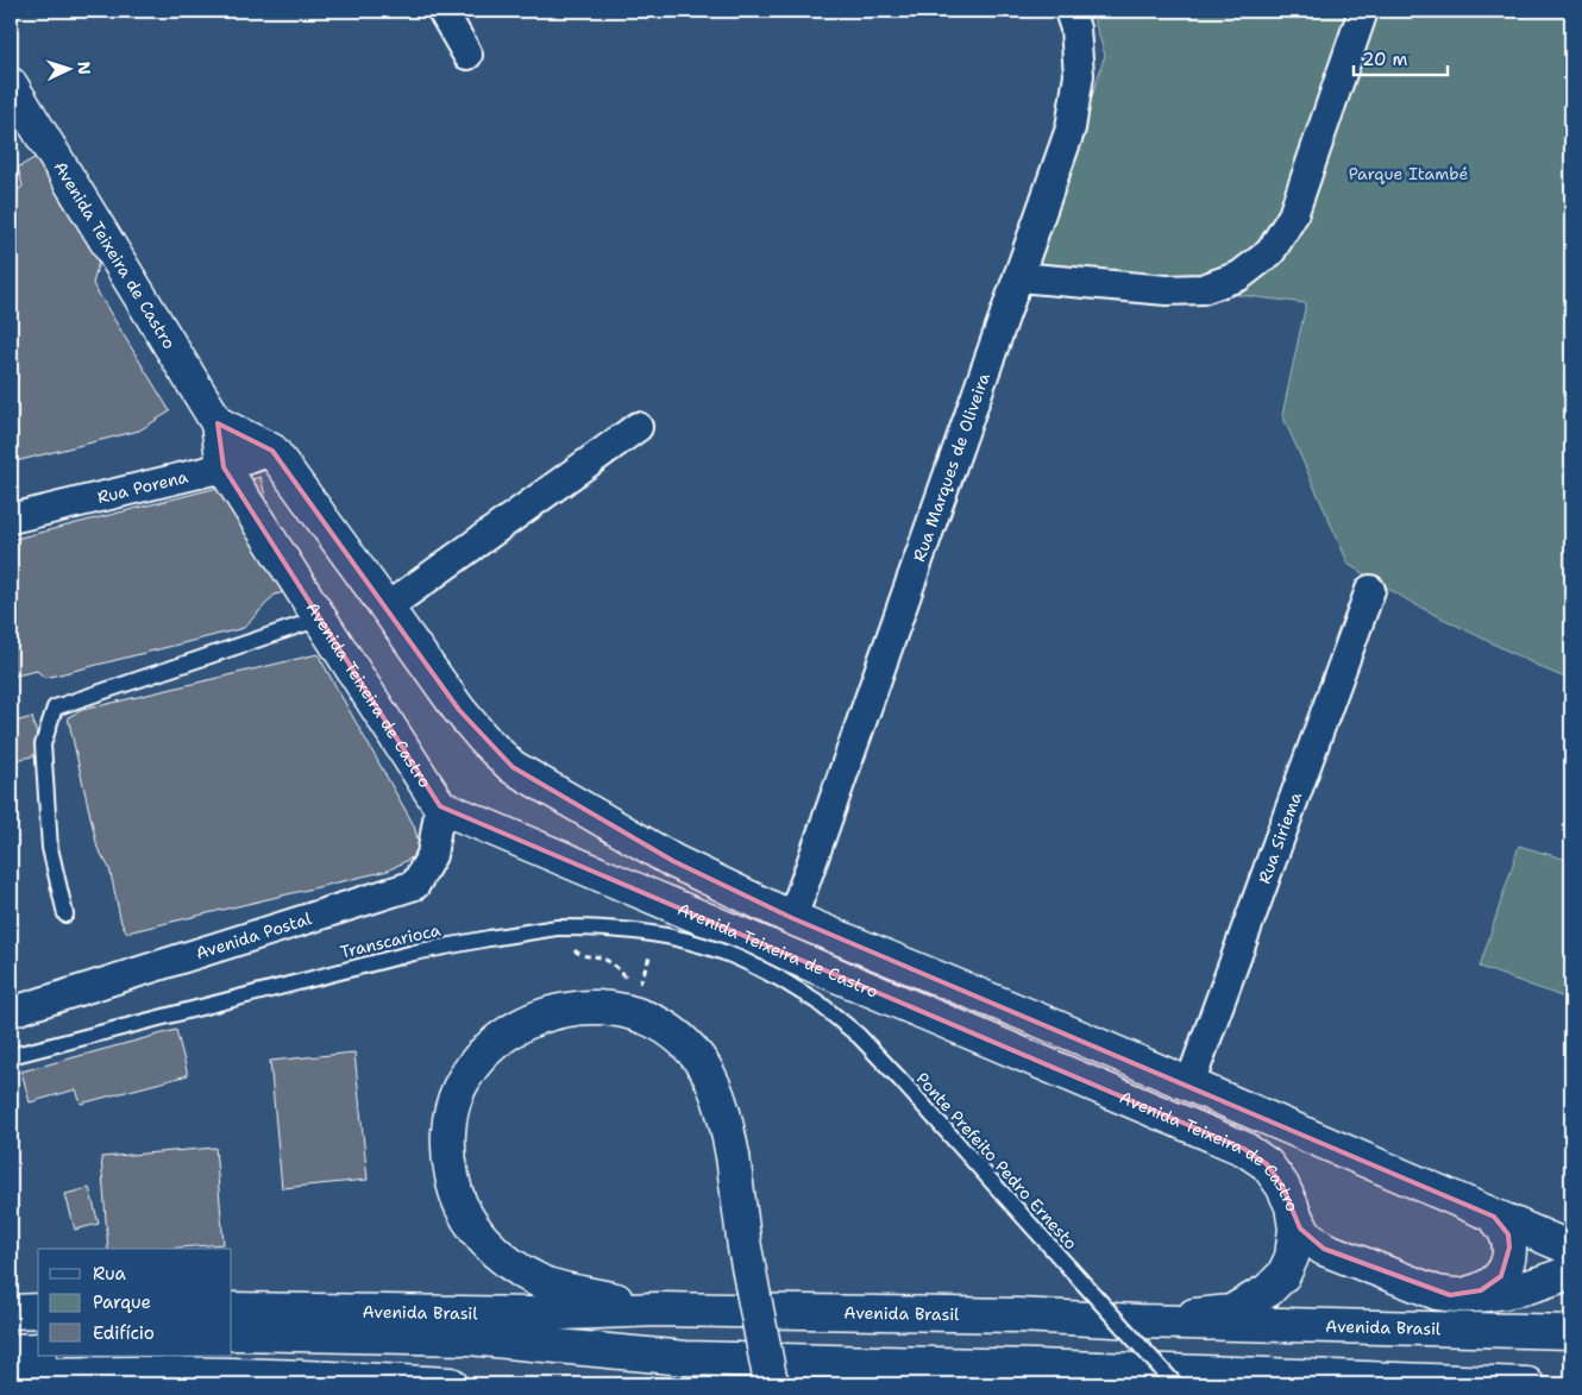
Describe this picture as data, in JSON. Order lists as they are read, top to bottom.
{
  "streets": {
    "main road": ["Avenida Teixeira de Castro", "Avenida Brasil"],
    "street": [
      "Rua Marques de Oliveira",
      "Rua Porena",
      "Rua Siriema",
      "Avenida Postal"
    ],
    "lane": ["Transcarioca", "Ponte Prefeito Pedro Ernesto"]
  },
  "crossings": [
    ["Avenida Teixeira de Castro", "Rua Porena"],
    ["Avenida Teixeira de Castro", "Avenida Postal"],
    ["Avenida Teixeira de Castro", "Avenida Brasil"],
    ["Transcarioca", "Ponte Prefeito Pedro Ernesto"]
  ],
  "parks": ["Parque Itambé"],
  "legend": ["Rua", "Parque", "Edifício"],
  "scale_bar": "20 m",
  "north": "right"
}
